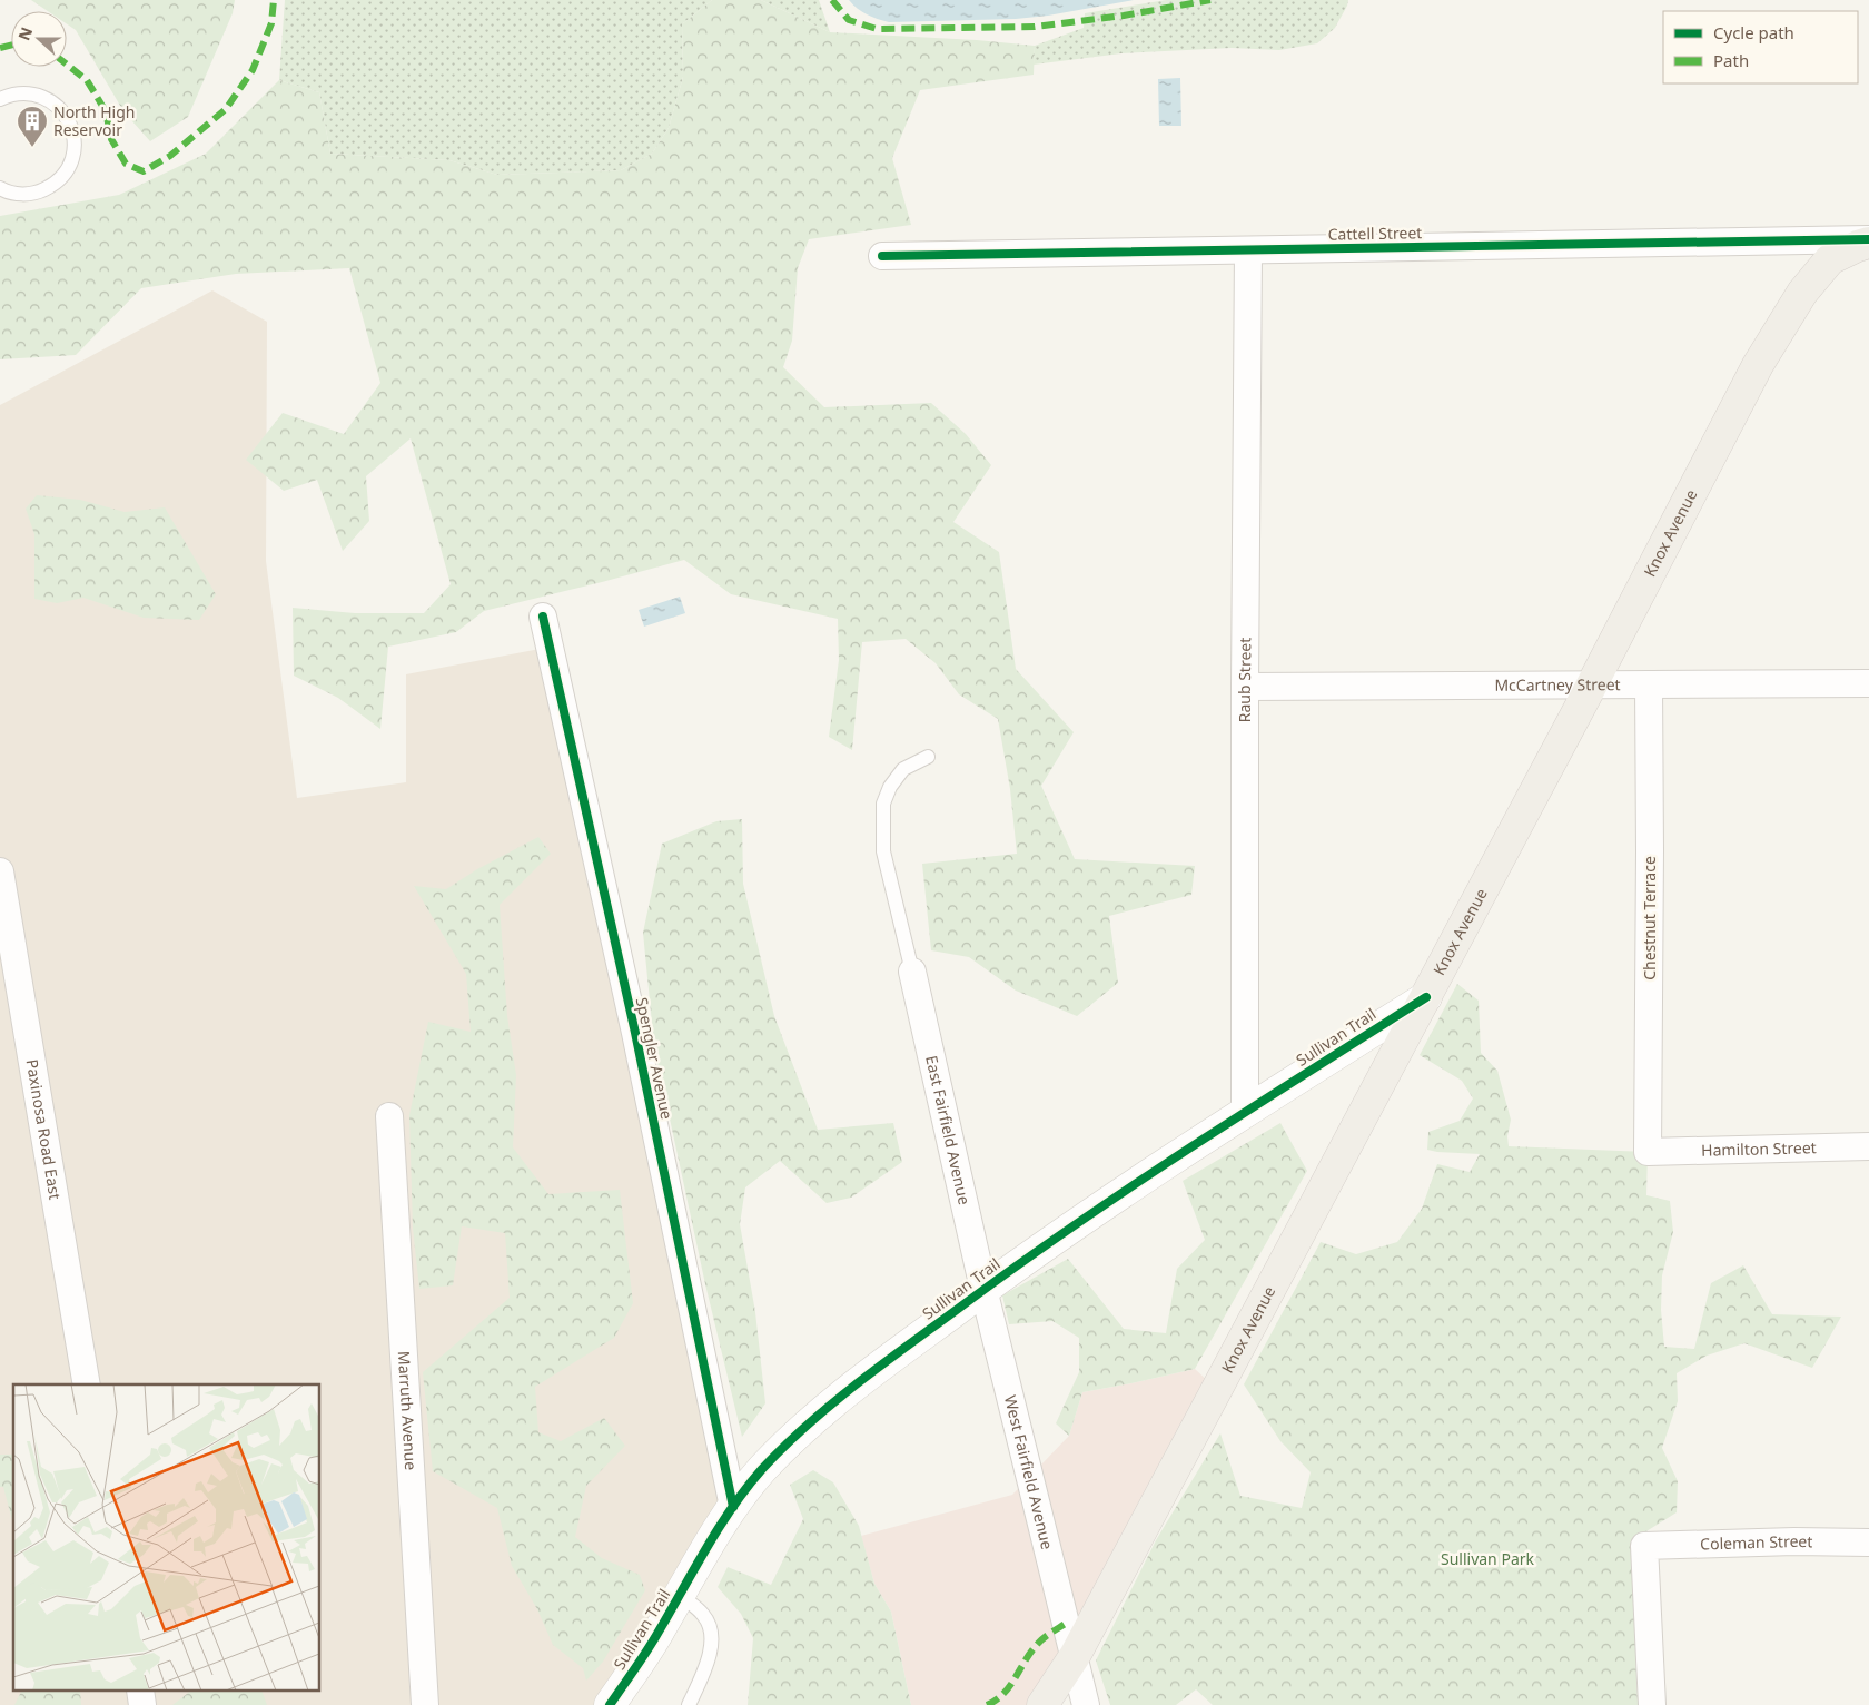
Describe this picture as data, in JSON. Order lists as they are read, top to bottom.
{
  "streets": {
    "main road": ["Knox Avenue"],
    "street": [
      "Cattell Street",
      "Raub Street",
      "McCartney Street",
      "Chestnut Terrace",
      "Sullivan Trail",
      "Spengler Avenue",
      "Paxinosa Road East",
      "East Fairfield Avenue",
      "Hamilton Street",
      "Marruth Avenue",
      "West Fairfield Avenue",
      "Coleman Street"
    ]
  },
  "crossings": [
    ["Cattell Street", "Knox Avenue"],
    ["Cattell Street", "Raub Street"],
    ["Knox Avenue", "McCartney Street"],
    ["Knox Avenue", "Sullivan Trail"],
    ["Knox Avenue", "West Fairfield Avenue"],
    ["Raub Street", "McCartney Street"],
    ["Raub Street", "Sullivan Trail"],
    ["McCartney Street", "Chestnut Terrace"],
    ["Chestnut Terrace", "Hamilton Street"],
    ["Sullivan Trail", "Spengler Avenue"],
    ["Sullivan Trail", "East Fairfield Avenue"],
    ["Sullivan Trail", "West Fairfield Avenue"],
    ["East Fairfield Avenue", "West Fairfield Avenue"]
  ],
  "parks": ["Sullivan Park"],
  "places": {
    "building": ["North High Reservoir"]
  },
  "legend": ["Cycle path", "Path"],
  "north": "left"
}
